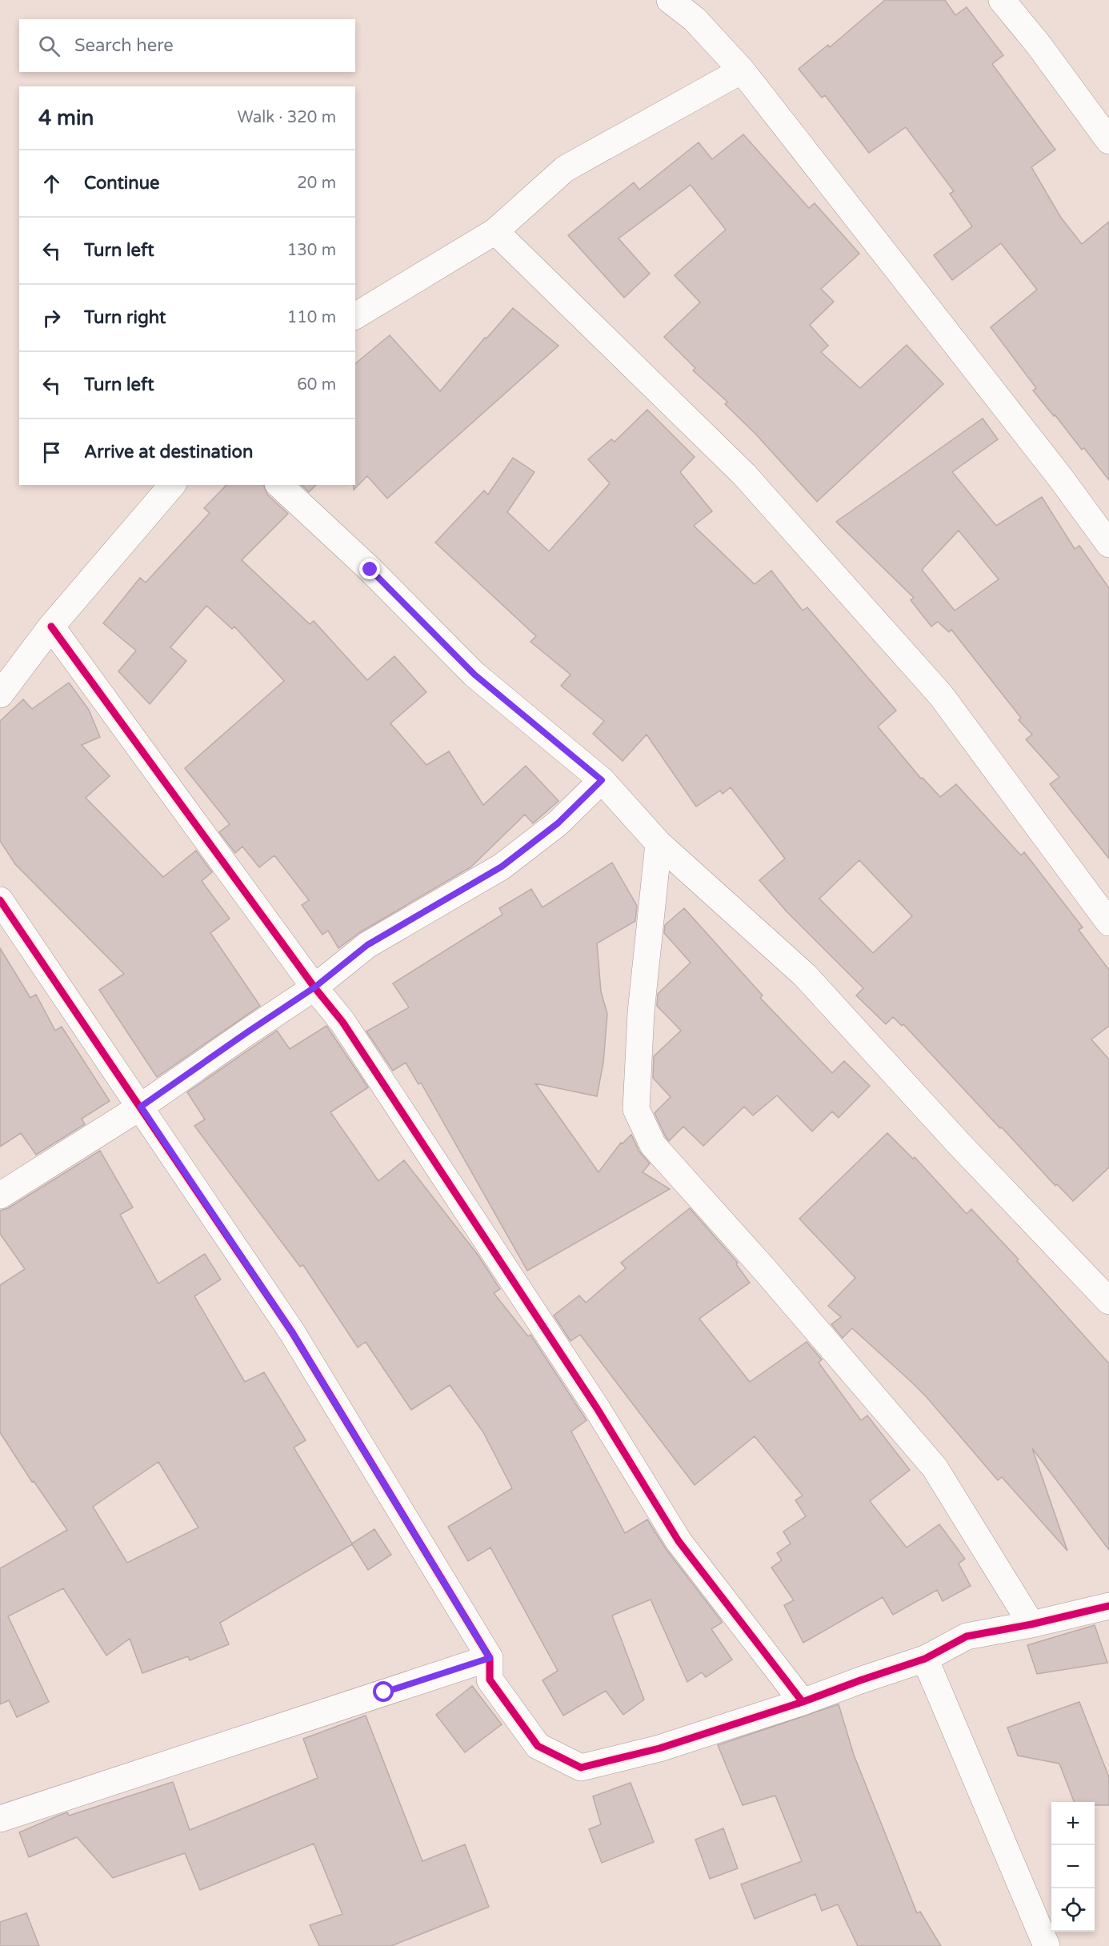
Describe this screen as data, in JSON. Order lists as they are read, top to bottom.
{
  "page": {
    "search": "Search here",
    "heading": ["4 min", "Walk · 320 m"],
    "list": [
      ["Continue", "20 m"],
      ["Turn left", "130 m"],
      ["Turn right", "110 m"],
      ["Turn left", "60 m"],
      "Arrive at destination"
    ],
    "map_buttons": ["+", "−"]
  }
}
